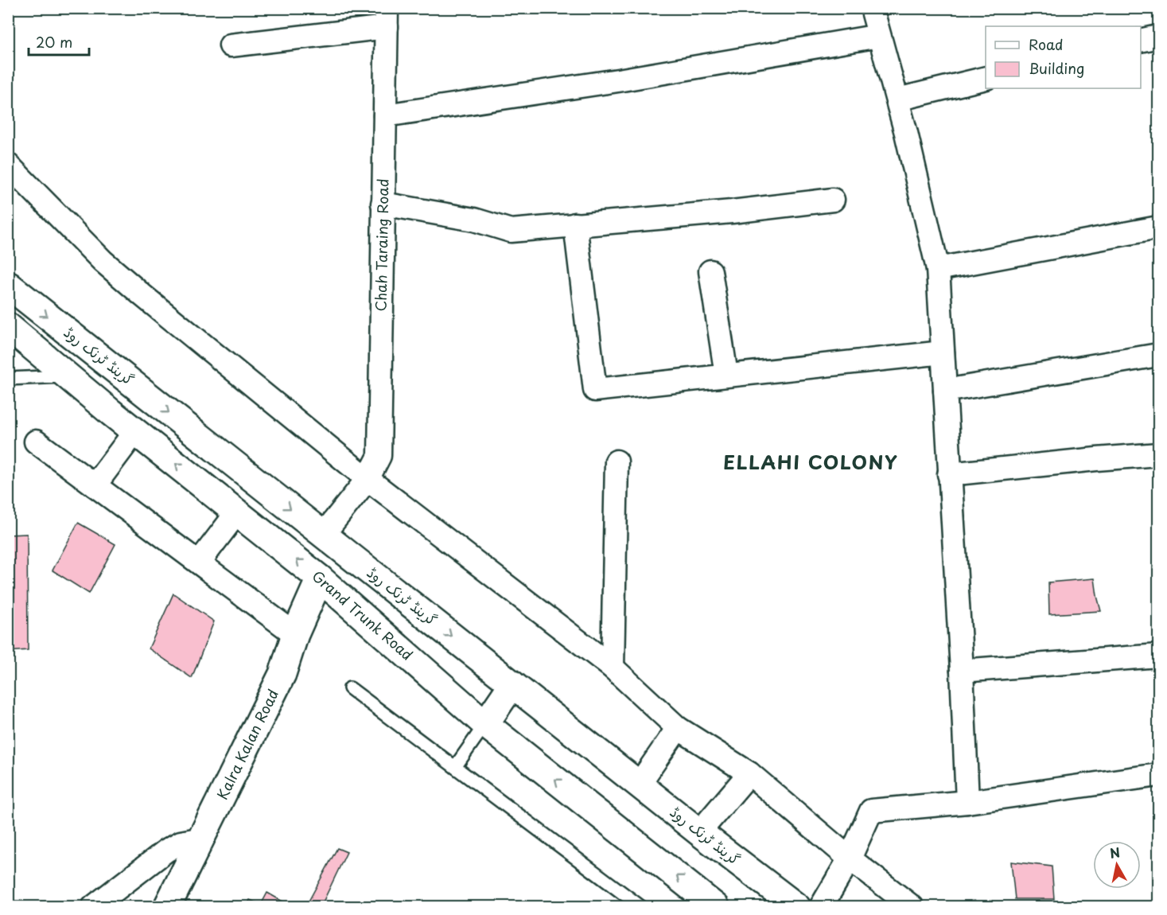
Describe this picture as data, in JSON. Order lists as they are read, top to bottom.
{
  "streets": {
    "main road": ["گرینڈ ٹرنک روڈ", "Grand Trunk Road", "Kalra Kalan Road"],
    "street": ["Chah Taraing Road"]
  },
  "crossings": [
    ["Chah Taraing Road", "گرینڈ ٹرنک روڈ"],
    ["Grand Trunk Road", "Kalra Kalan Road"]
  ],
  "one_way": ["گرینڈ ٹرنک روڈ", "Grand Trunk Road"],
  "districts": ["ELLAHI COLONY"],
  "legend": ["Road", "Building"],
  "scale_bar": "20 m",
  "north": "top"
}
